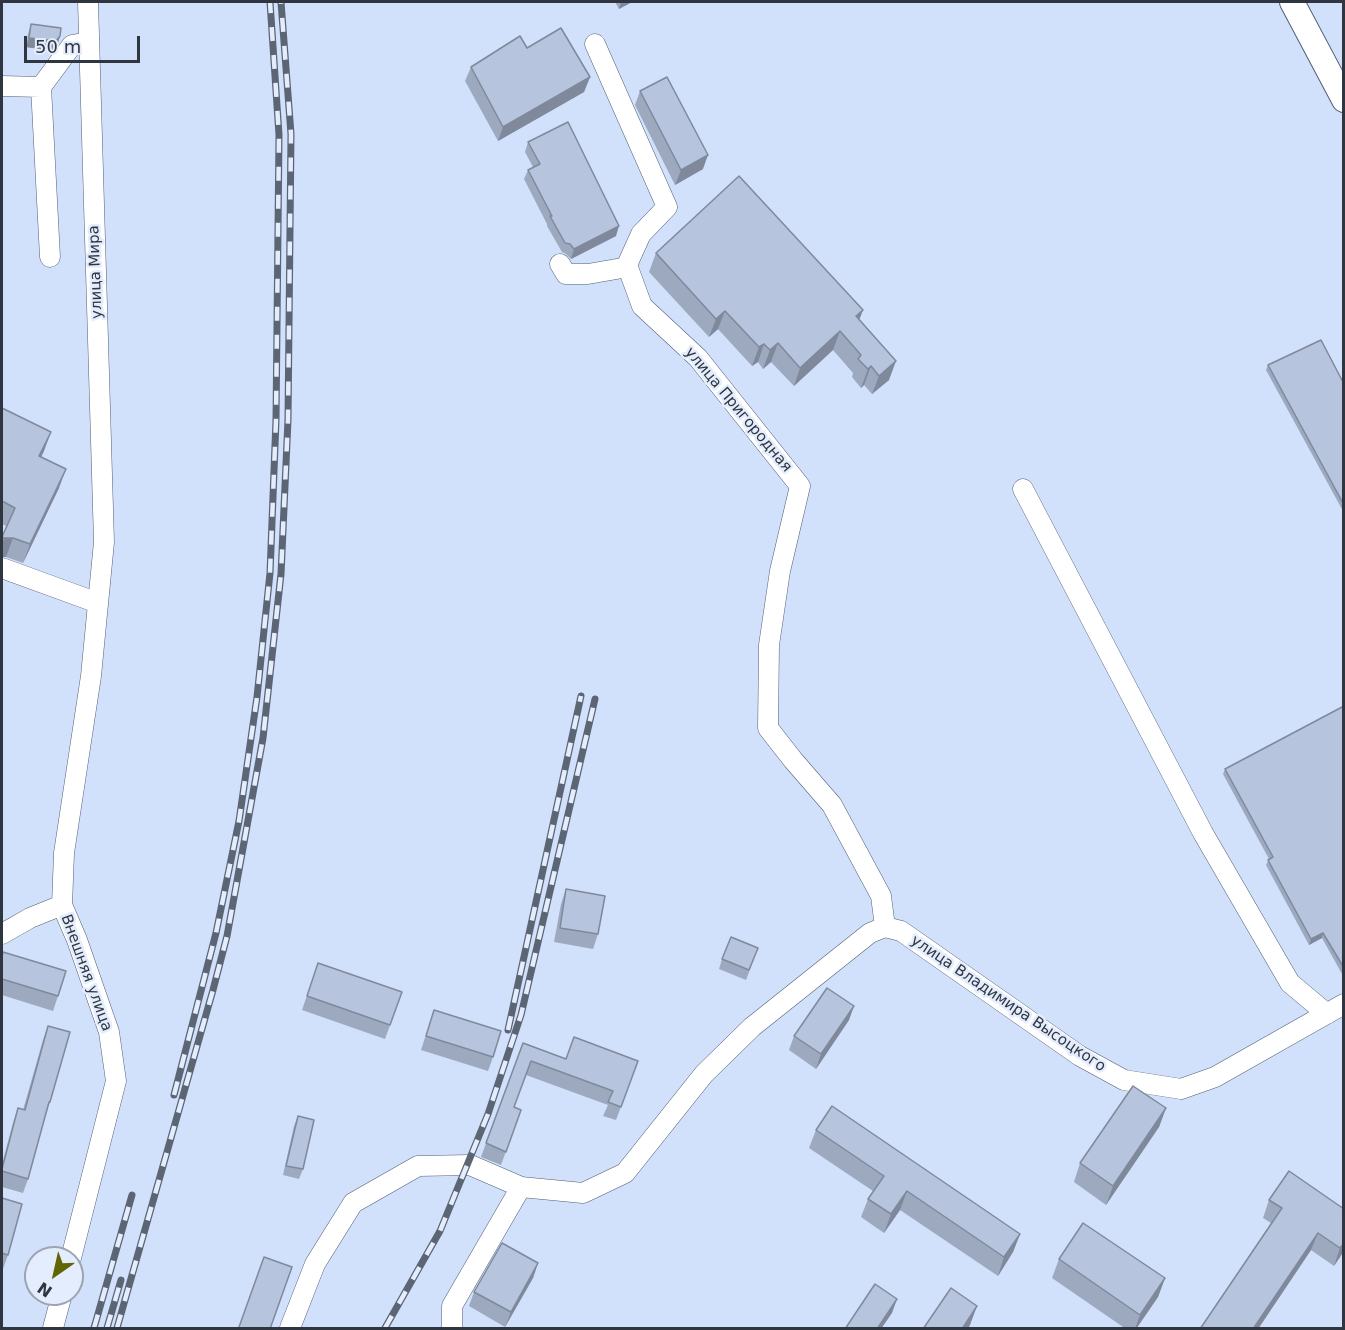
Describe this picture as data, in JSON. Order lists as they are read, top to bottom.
{
  "streets": {
    "street": [
      "улица Мира",
      "улица Пригородная",
      "Внешняя улица",
      "улица Владимира Высоцкого"
    ]
  },
  "crossings": [
    ["улица Мира", "Внешняя улица"],
    ["улица Пригородная", "улица Владимира Высоцкого"]
  ],
  "scale_bar": "50 m",
  "north": "bottom left"
}
